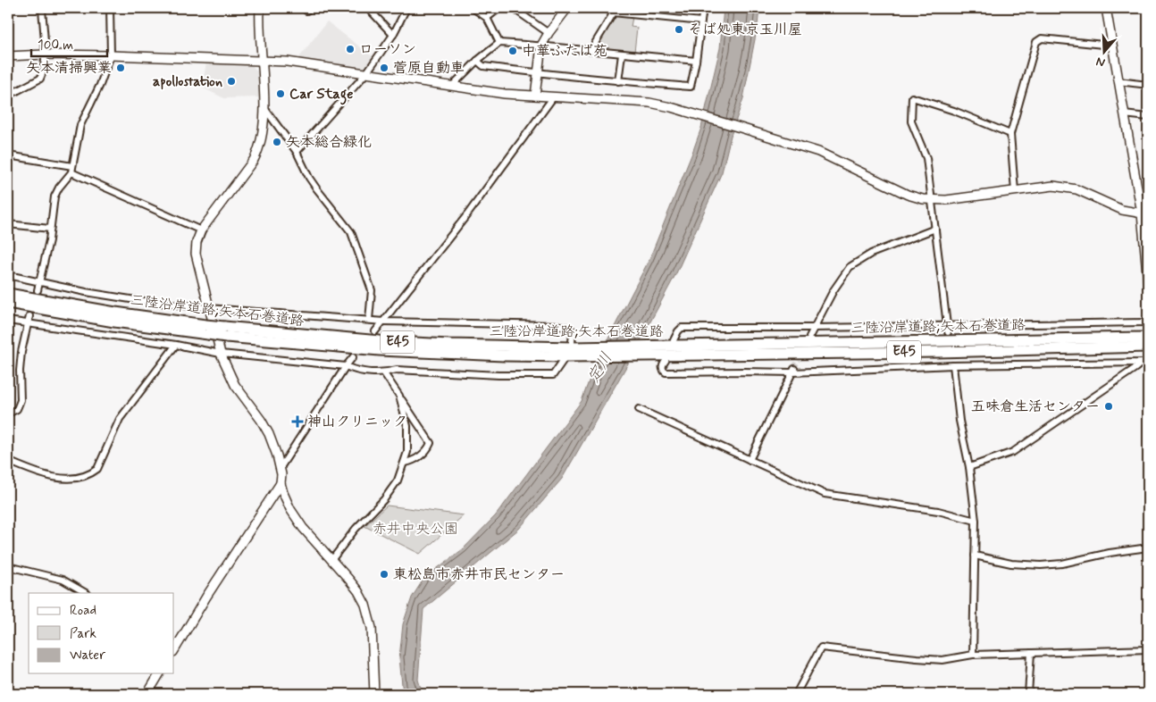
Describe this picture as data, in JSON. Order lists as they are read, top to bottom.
{
  "streets": {
    "highway": ["三陸沿岸道路;矢本石巻道路", "E45"]
  },
  "water": ["定川"],
  "parks": ["赤井中央公園"],
  "places": {
    "other": [
      "そば処東京玉川屋",
      "ローソン",
      "中華ふたば苑",
      "矢本清掃興業",
      "菅原自動車",
      "apollostation",
      "Car Stage",
      "矢本総合緑化",
      "五味倉生活センター",
      "東松島市赤井市民センター"
    ],
    "health": ["神山クリニック"]
  },
  "legend": ["Road", "Park", "Water"],
  "scale_bar": "100 m",
  "north": "bottom"
}
